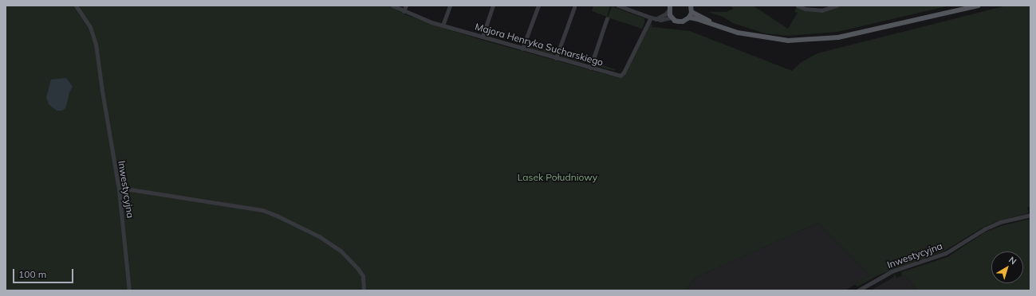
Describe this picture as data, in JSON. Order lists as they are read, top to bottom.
{
  "streets": {
    "street": ["Majora Henryka Sucharskiego", "Inwestycyjna"]
  },
  "parks": ["Lasek Południowy"],
  "scale_bar": "100 m",
  "north": "top right"
}
